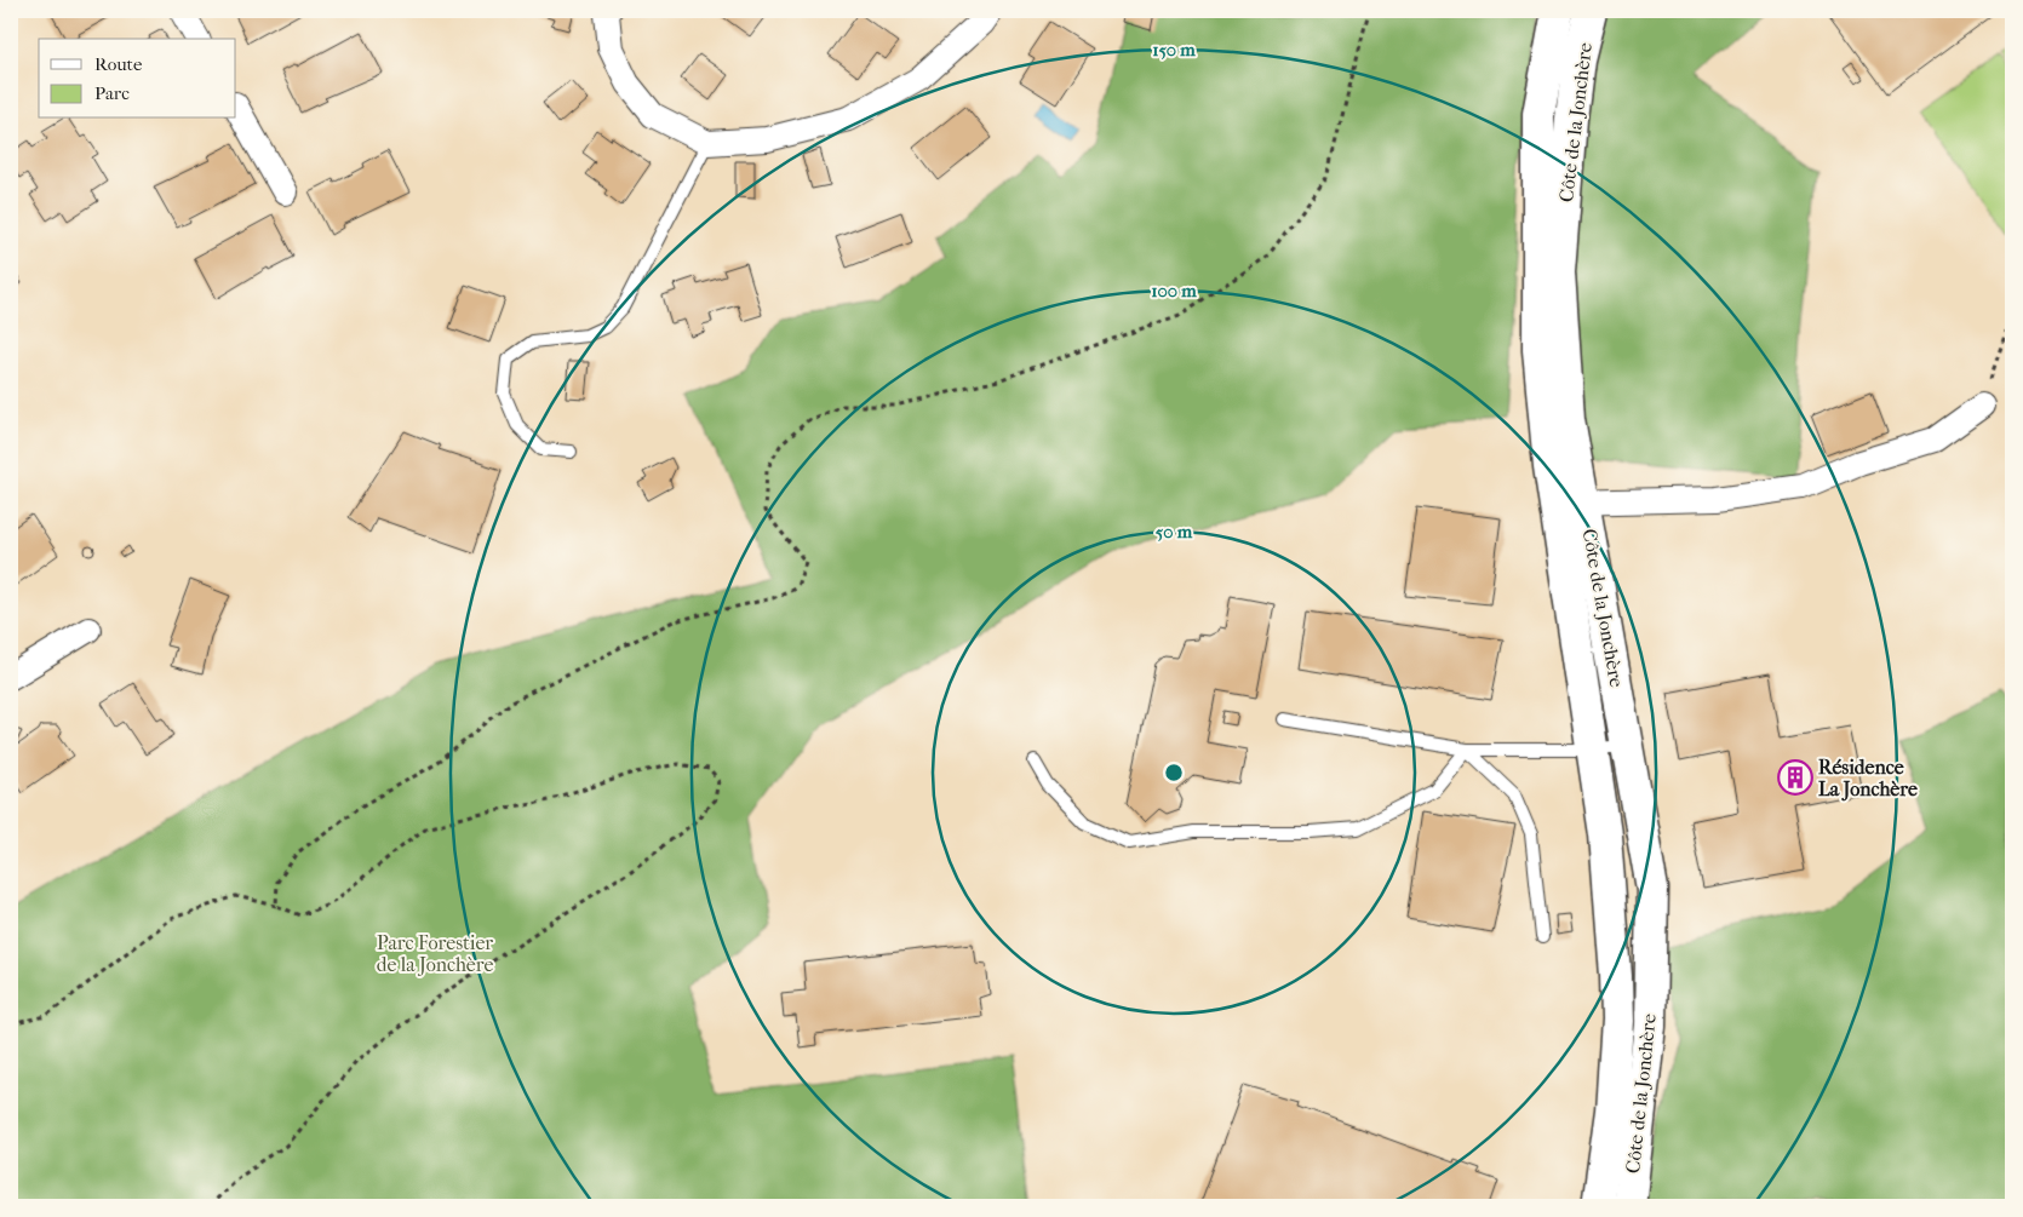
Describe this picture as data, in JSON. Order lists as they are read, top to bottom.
{
  "streets": {
    "street": ["Côte de la Jonchère"]
  },
  "parks": ["Parc Forestier de la Jonchère"],
  "places": {
    "building": ["Résidence La Jonchère"]
  },
  "legend": ["Route", "Parc"],
  "rings": ["150 m", "100 m", "50 m"]
}
